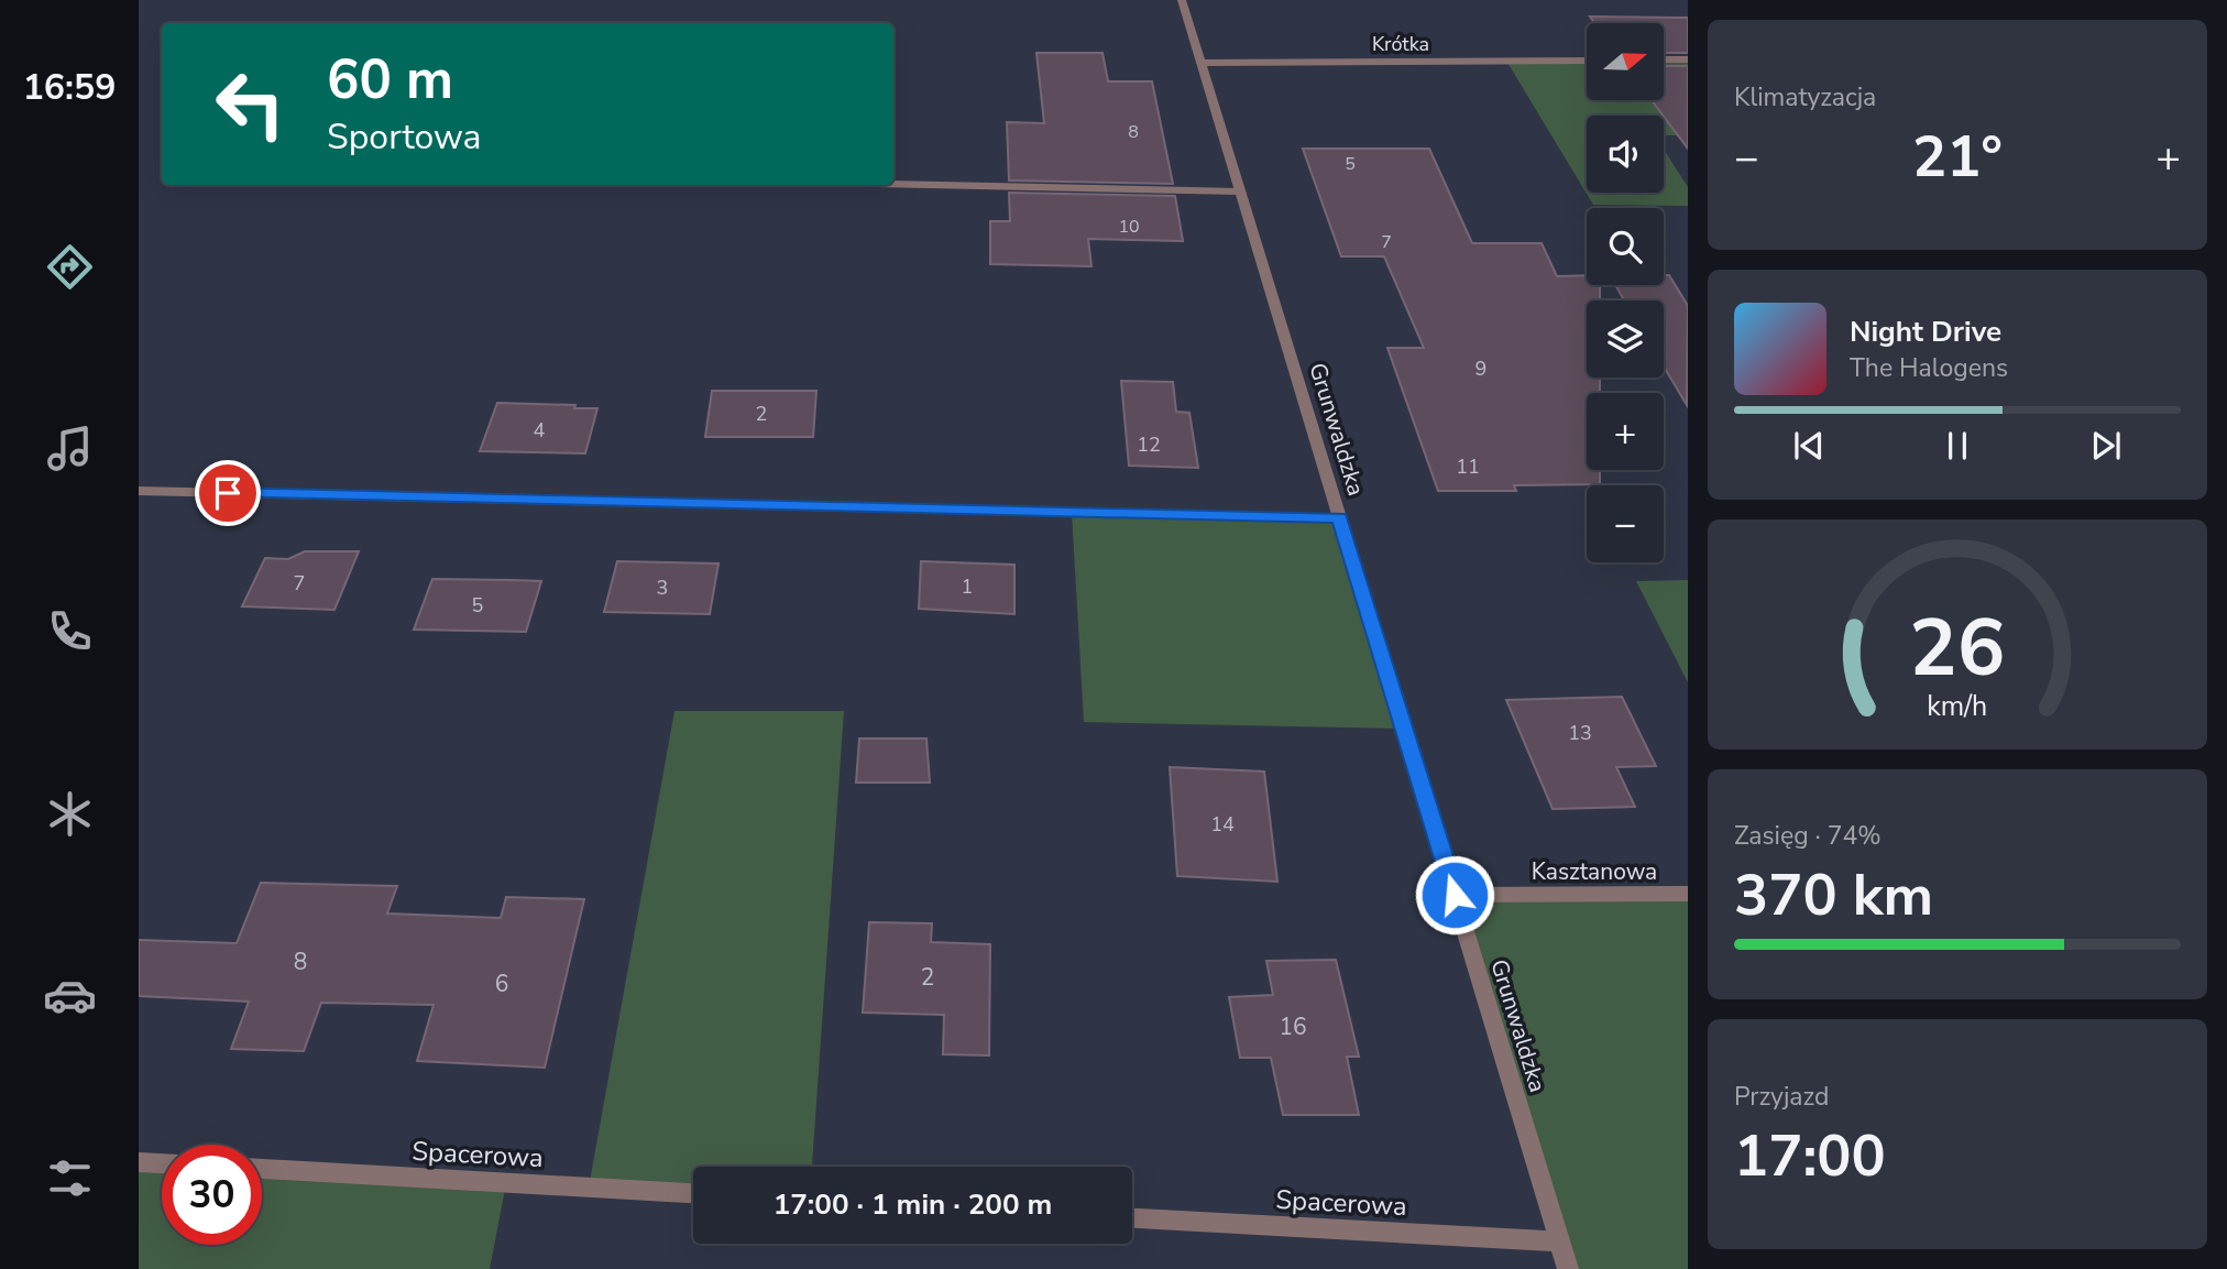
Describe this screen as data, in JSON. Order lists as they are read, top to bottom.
{
  "streets": {
    "street": [
      "Krótka",
      "Grunwaldzka",
      "Kasztanowa",
      "Spacerowa"
    ]
  },
  "crossings": [
    ["Krótka", "Grunwaldzka"],
    ["Grunwaldzka", "Kasztanowa"],
    ["Grunwaldzka", "Spacerowa"]
  ],
  "house_numbers": [
    "8",
    "5",
    "10",
    "7",
    "9",
    "2",
    "4",
    "12",
    "11",
    "7",
    "1",
    "3",
    "5",
    "13",
    "14",
    "8",
    "2",
    "6",
    "16"
  ],
  "north": "right",
  "page": {
    "tabs": "16:59",
    "tile": [
      "Klimatyzacja",
      ["Zasięg · 74%", "370 km"],
      ["Przyjazd", "17:00"]
    ],
    "map_buttons": ["+", "−"],
    "turn": ["60 m", "Sportowa"],
    "heat": ["−", "21°", "+"],
    "song": ["Night Drive", "The Halogens"],
    "limit": "30",
    "trip": "17:00 · 1 min · 200 m",
    "gauge": ["26", "km/h"]
  }
}
